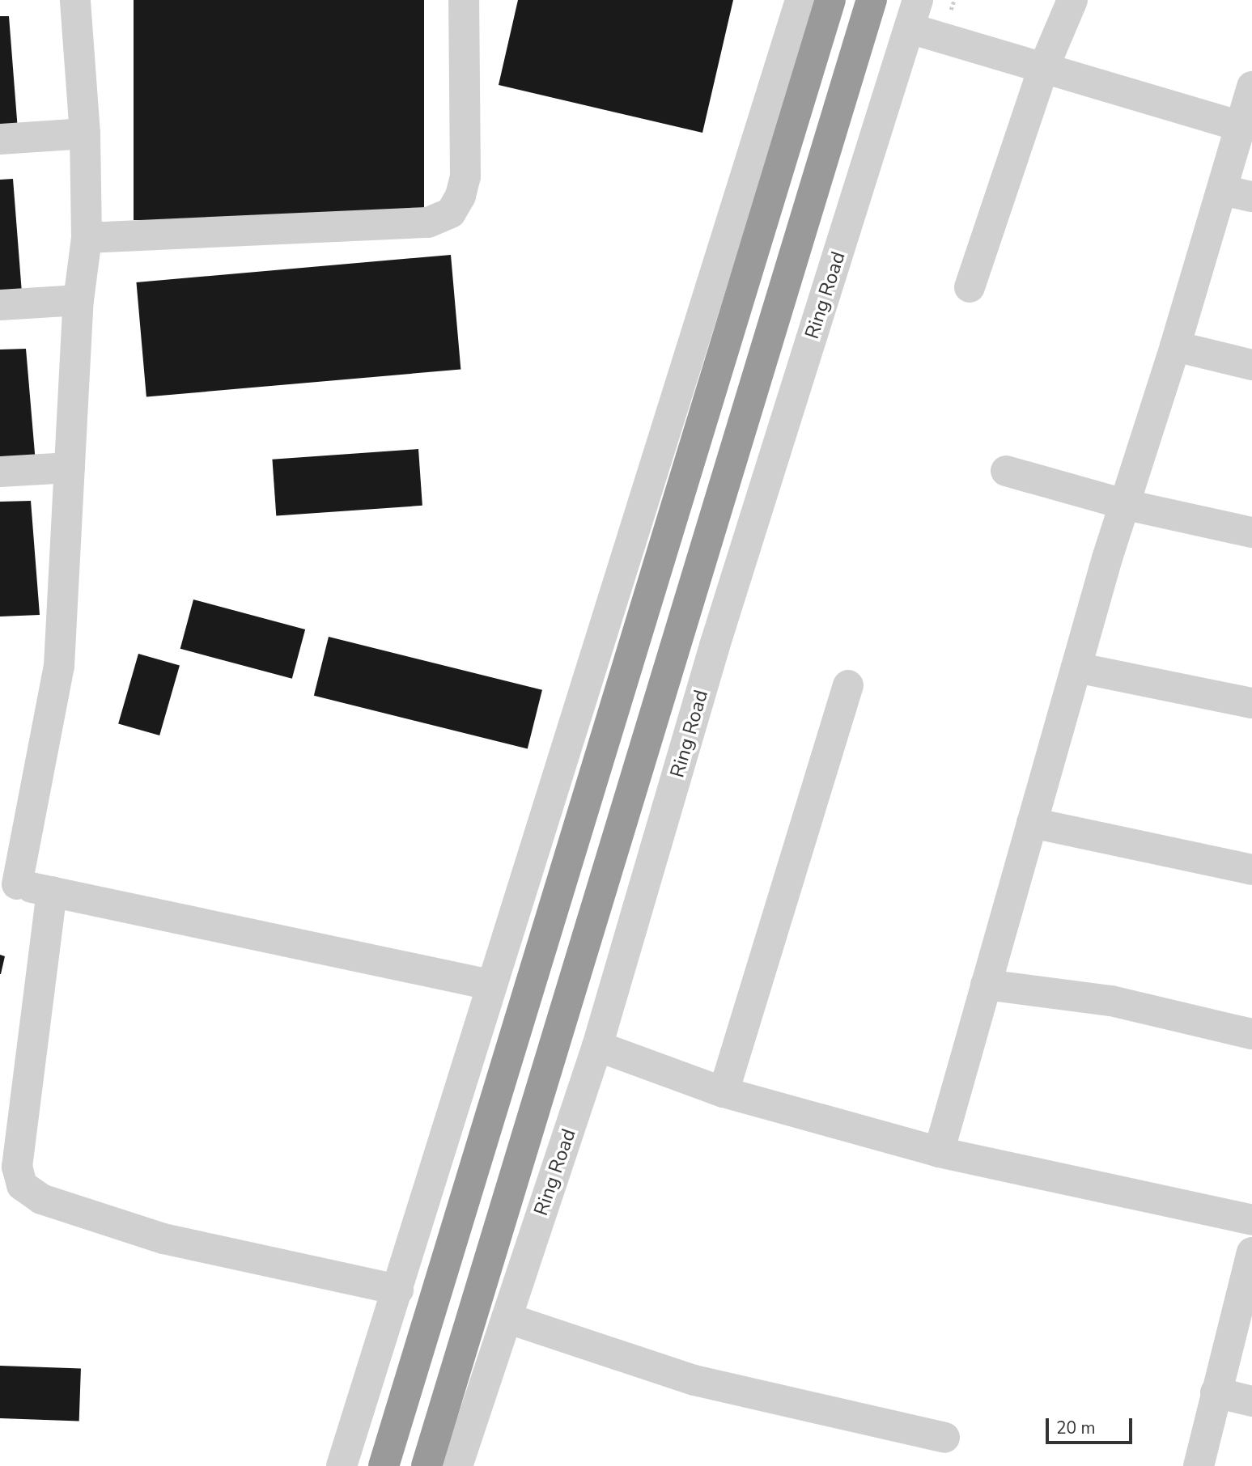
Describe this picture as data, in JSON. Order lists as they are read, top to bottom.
{
  "streets": {
    "highway": ["Ring Road"]
  },
  "scale_bar": "20 m"
}
